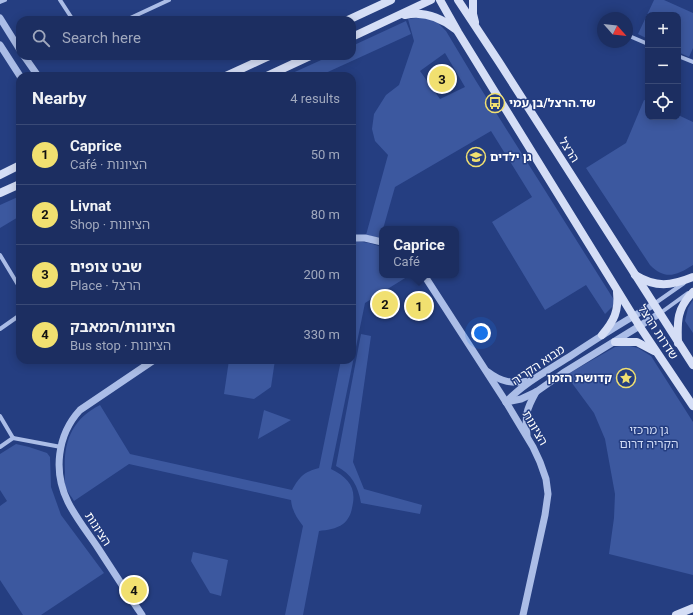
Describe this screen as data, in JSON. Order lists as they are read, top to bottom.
{
  "streets": {
    "main road": ["הרצל", "שדרות הרצל"],
    "street": ["מבוא הקריה", "הציונות"]
  },
  "crossings": [
    ["הרצל", "שדרות הרצל"],
    ["הרצל", "מבוא הקריה"],
    ["שדרות הרצל", "מבוא הקריה"],
    ["מבוא הקריה", "הציונות"]
  ],
  "parks": ["גן מרכזי הקריה דרום"],
  "places": {
    "bus stop": ["שד.הרצל/בן עמי"],
    "school or university": ["גן ילדים"],
    "place": ["קדושת הזמן"]
  },
  "north": "bottom right",
  "page": {
    "map_buttons": ["+", "−"],
    "search": "Search here",
    "pins": [
      "3",
      "2",
      "1",
      "4"
    ],
    "heading": ["Nearby", "4 results"],
    "list": [
      {
        "mark": "1",
        "name": "Caprice",
        "note": "Café · הציונות",
        "value": "50 m"
      },
      {
        "mark": "2",
        "name": "Livnat",
        "note": "Shop · הציונות",
        "value": "80 m"
      },
      {
        "mark": "3",
        "name": "שבט צופים",
        "note": "Place · הרצל",
        "value": "200 m"
      },
      {
        "mark": "4",
        "name": "הציונות/המאבק",
        "note": "Bus stop · הציונות",
        "value": "330 m"
      }
    ],
    "popup": ["Caprice", "Café"]
  }
}
